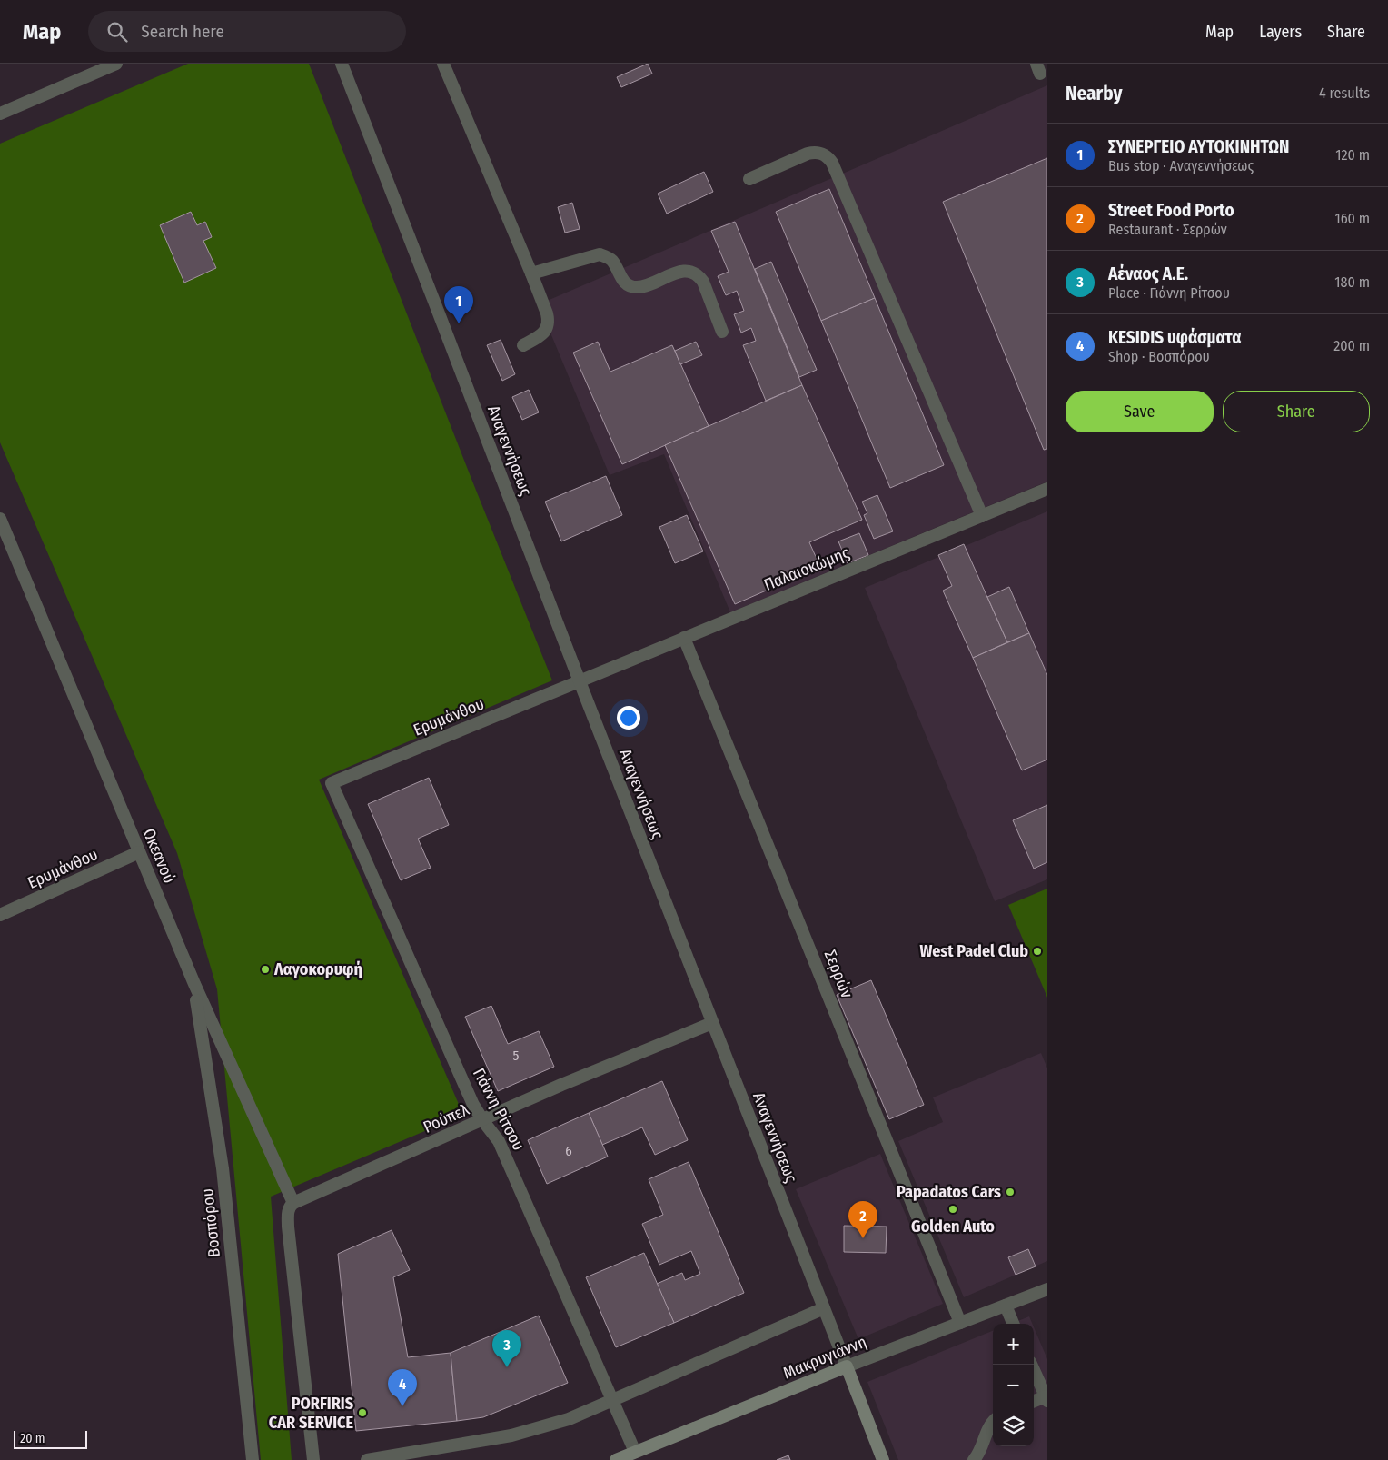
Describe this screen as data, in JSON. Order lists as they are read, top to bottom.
{
  "streets": {
    "main road": ["Αναγεννήσεως", "Μακρυγιάννη"],
    "street": [
      "Παλαιοκώμης",
      "Ερυμάνθου",
      "Ωκεανού",
      "Σερρών",
      "Γιάννη Ρίτσου",
      "Ρούπελ",
      "Βοσπόρου"
    ]
  },
  "crossings": [
    ["Αναγεννήσεως", "Παλαιοκώμης"],
    ["Αναγεννήσεως", "Ερυμάνθου"],
    ["Αναγεννήσεως", "Ρούπελ"],
    ["Αναγεννήσεως", "Μακρυγιάννη"],
    ["Παλαιοκώμης", "Ερυμάνθου"],
    ["Παλαιοκώμης", "Σερρών"],
    ["Ερυμάνθου", "Ωκεανού"],
    ["Ερυμάνθου", "Γιάννη Ρίτσου"],
    ["Ωκεανού", "Ρούπελ"],
    ["Ωκεανού", "Βοσπόρου"],
    ["Σερρών", "Μακρυγιάννη"],
    ["Γιάννη Ρίτσου", "Ρούπελ"],
    ["Γιάννη Ρίτσου", "Μακρυγιάννη"]
  ],
  "places": [
    "West Padel Club",
    "Λαγοκορυφή",
    "Papadatos Cars",
    "Golden Auto",
    "PORFIRIS CAR SERVICE"
  ],
  "house_numbers": ["5", "6"],
  "scale_bar": "20 m",
  "page": {
    "header": "Map",
    "search": "Search here",
    "nav": ["Map", "Layers", "Share"],
    "heading": ["Nearby", "4 results"],
    "list": [
      {
        "mark": "1",
        "name": "ΣΥΝΕΡΓΕΙΟ ΑΥΤΟΚΙΝΗΤΩΝ",
        "note": "Bus stop · Αναγεννήσεως",
        "value": "120 m"
      },
      {
        "mark": "2",
        "name": "Street Food Porto",
        "note": "Restaurant · Σερρών",
        "value": "160 m"
      },
      {
        "mark": "3",
        "name": "Αέναος Α.Ε.",
        "note": "Place · Γιάννη Ρίτσου",
        "value": "180 m"
      },
      {
        "mark": "4",
        "name": "KESIDIS υφάσματα",
        "note": "Shop · Βοσπόρου",
        "value": "200 m"
      }
    ],
    "pins": [
      "1",
      "2",
      "3",
      "4"
    ],
    "buttons": ["Save", "Share"],
    "map_buttons": ["+", "−"],
    "scale": "20 m"
  }
}
